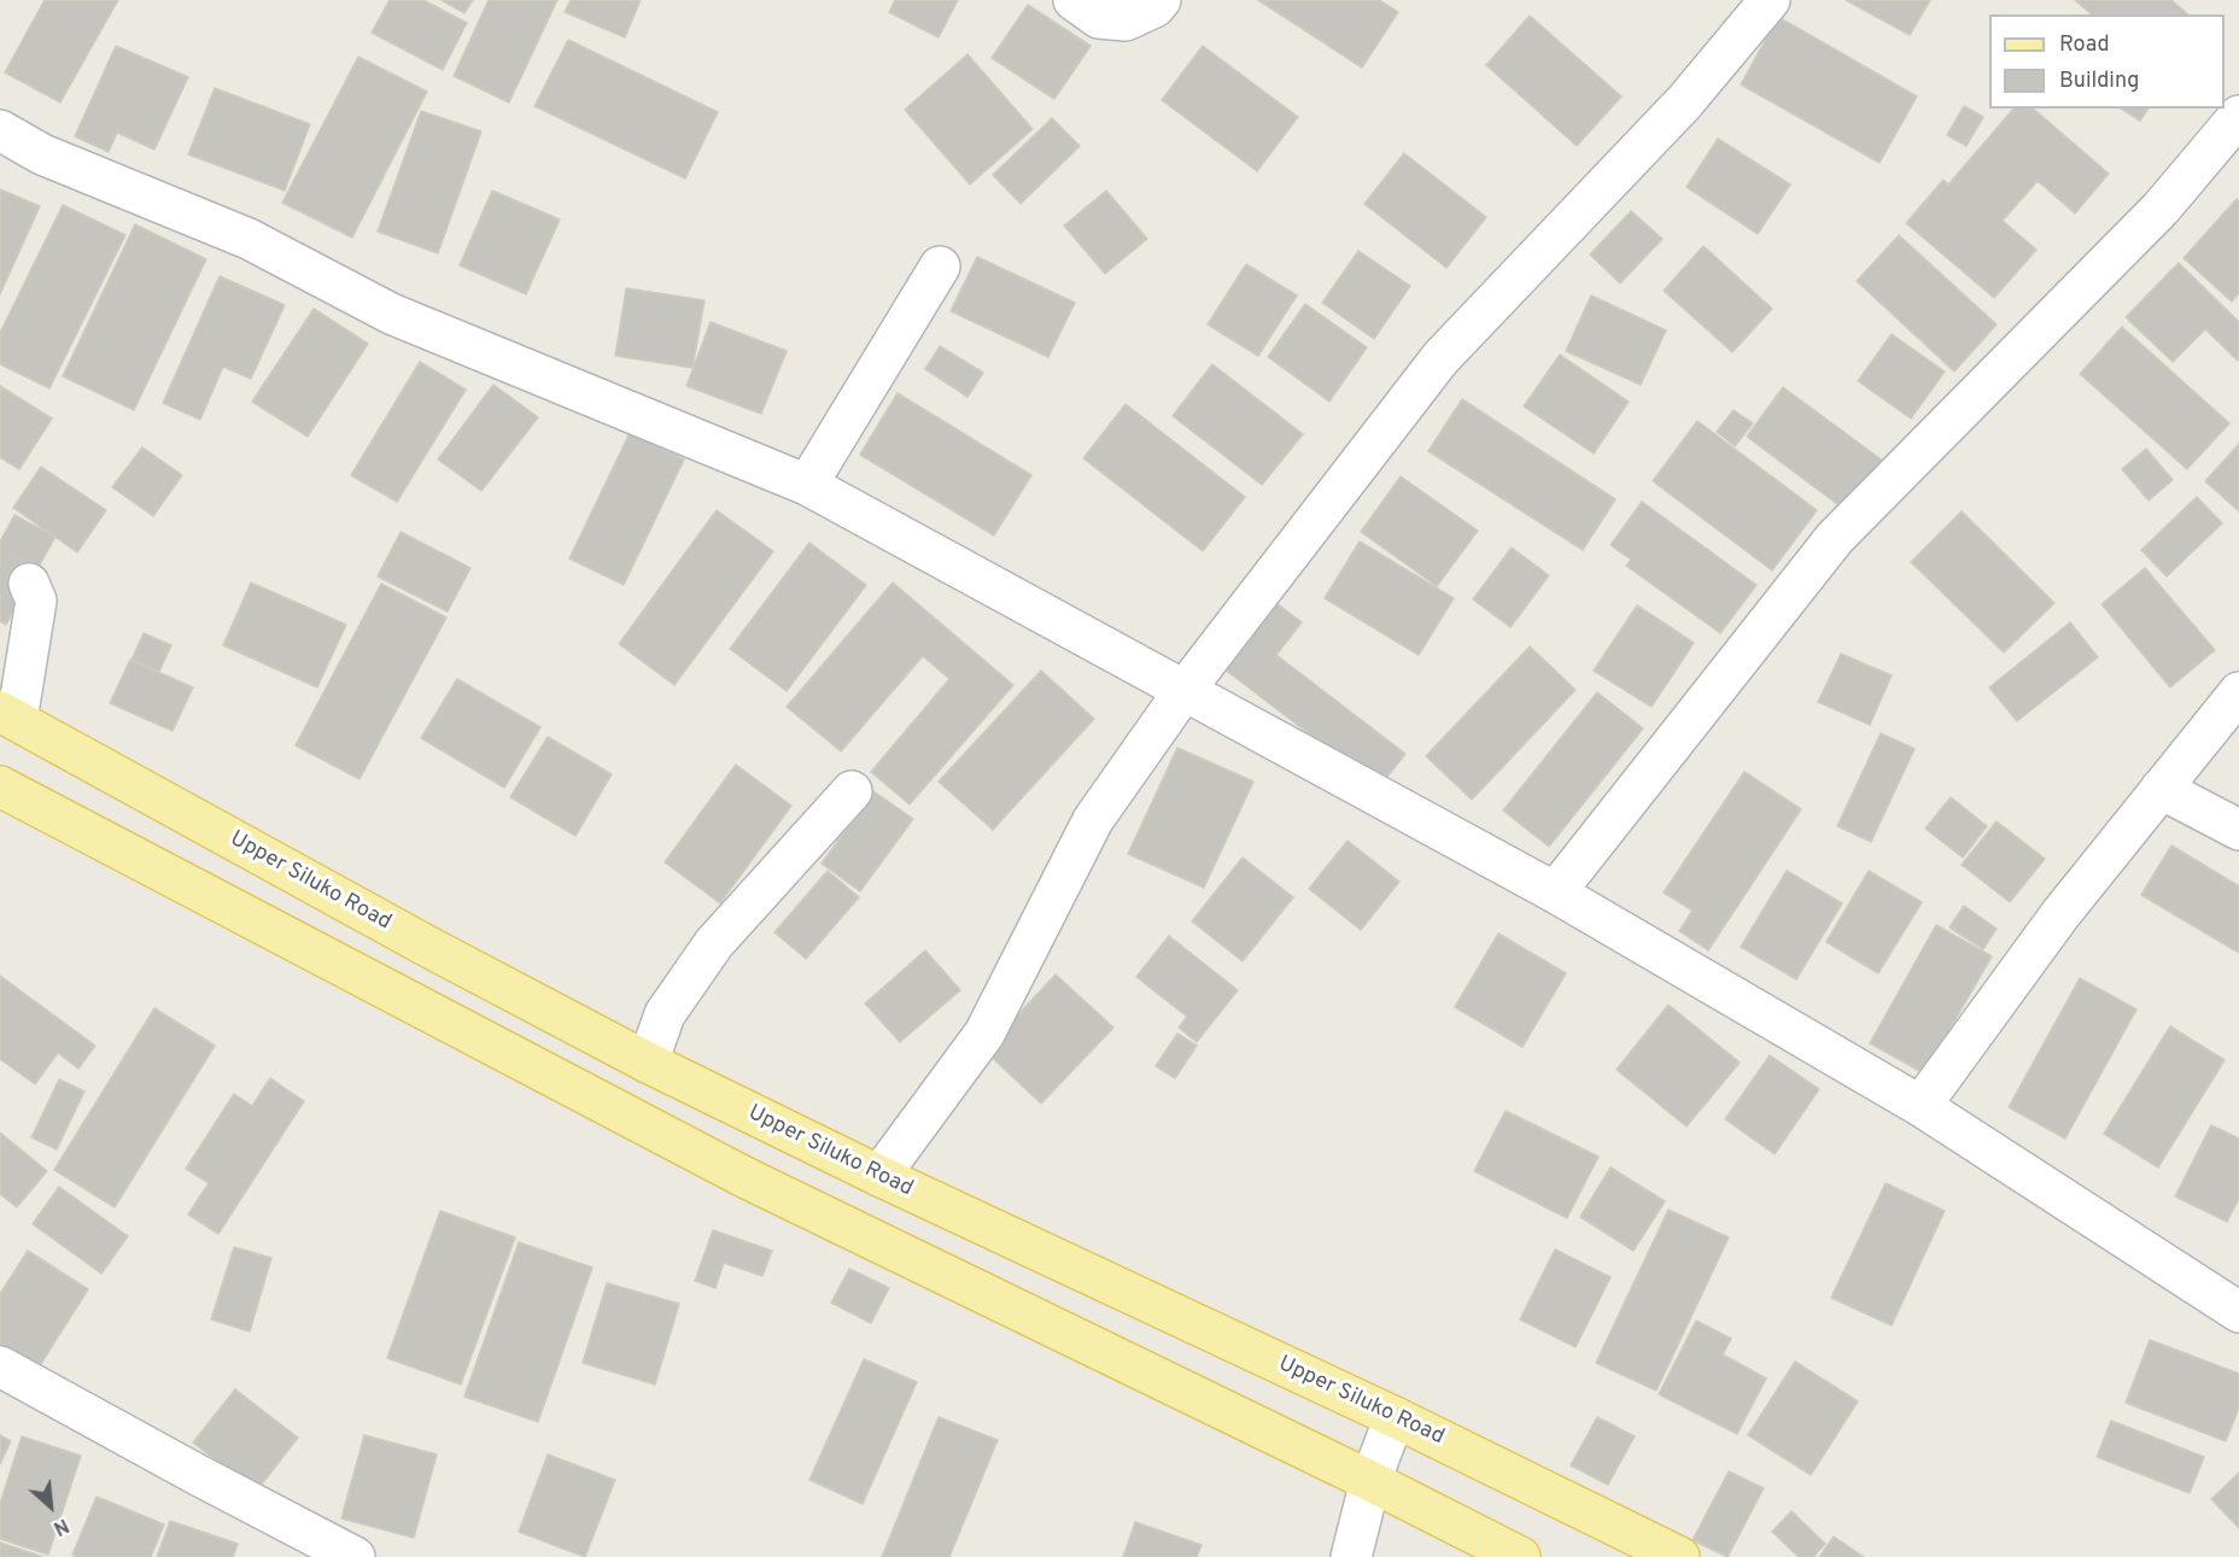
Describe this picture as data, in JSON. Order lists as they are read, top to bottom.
{
  "streets": {
    "main road": ["Upper Siluko Road"]
  },
  "legend": ["Road", "Building"],
  "north": "bottom right"
}
